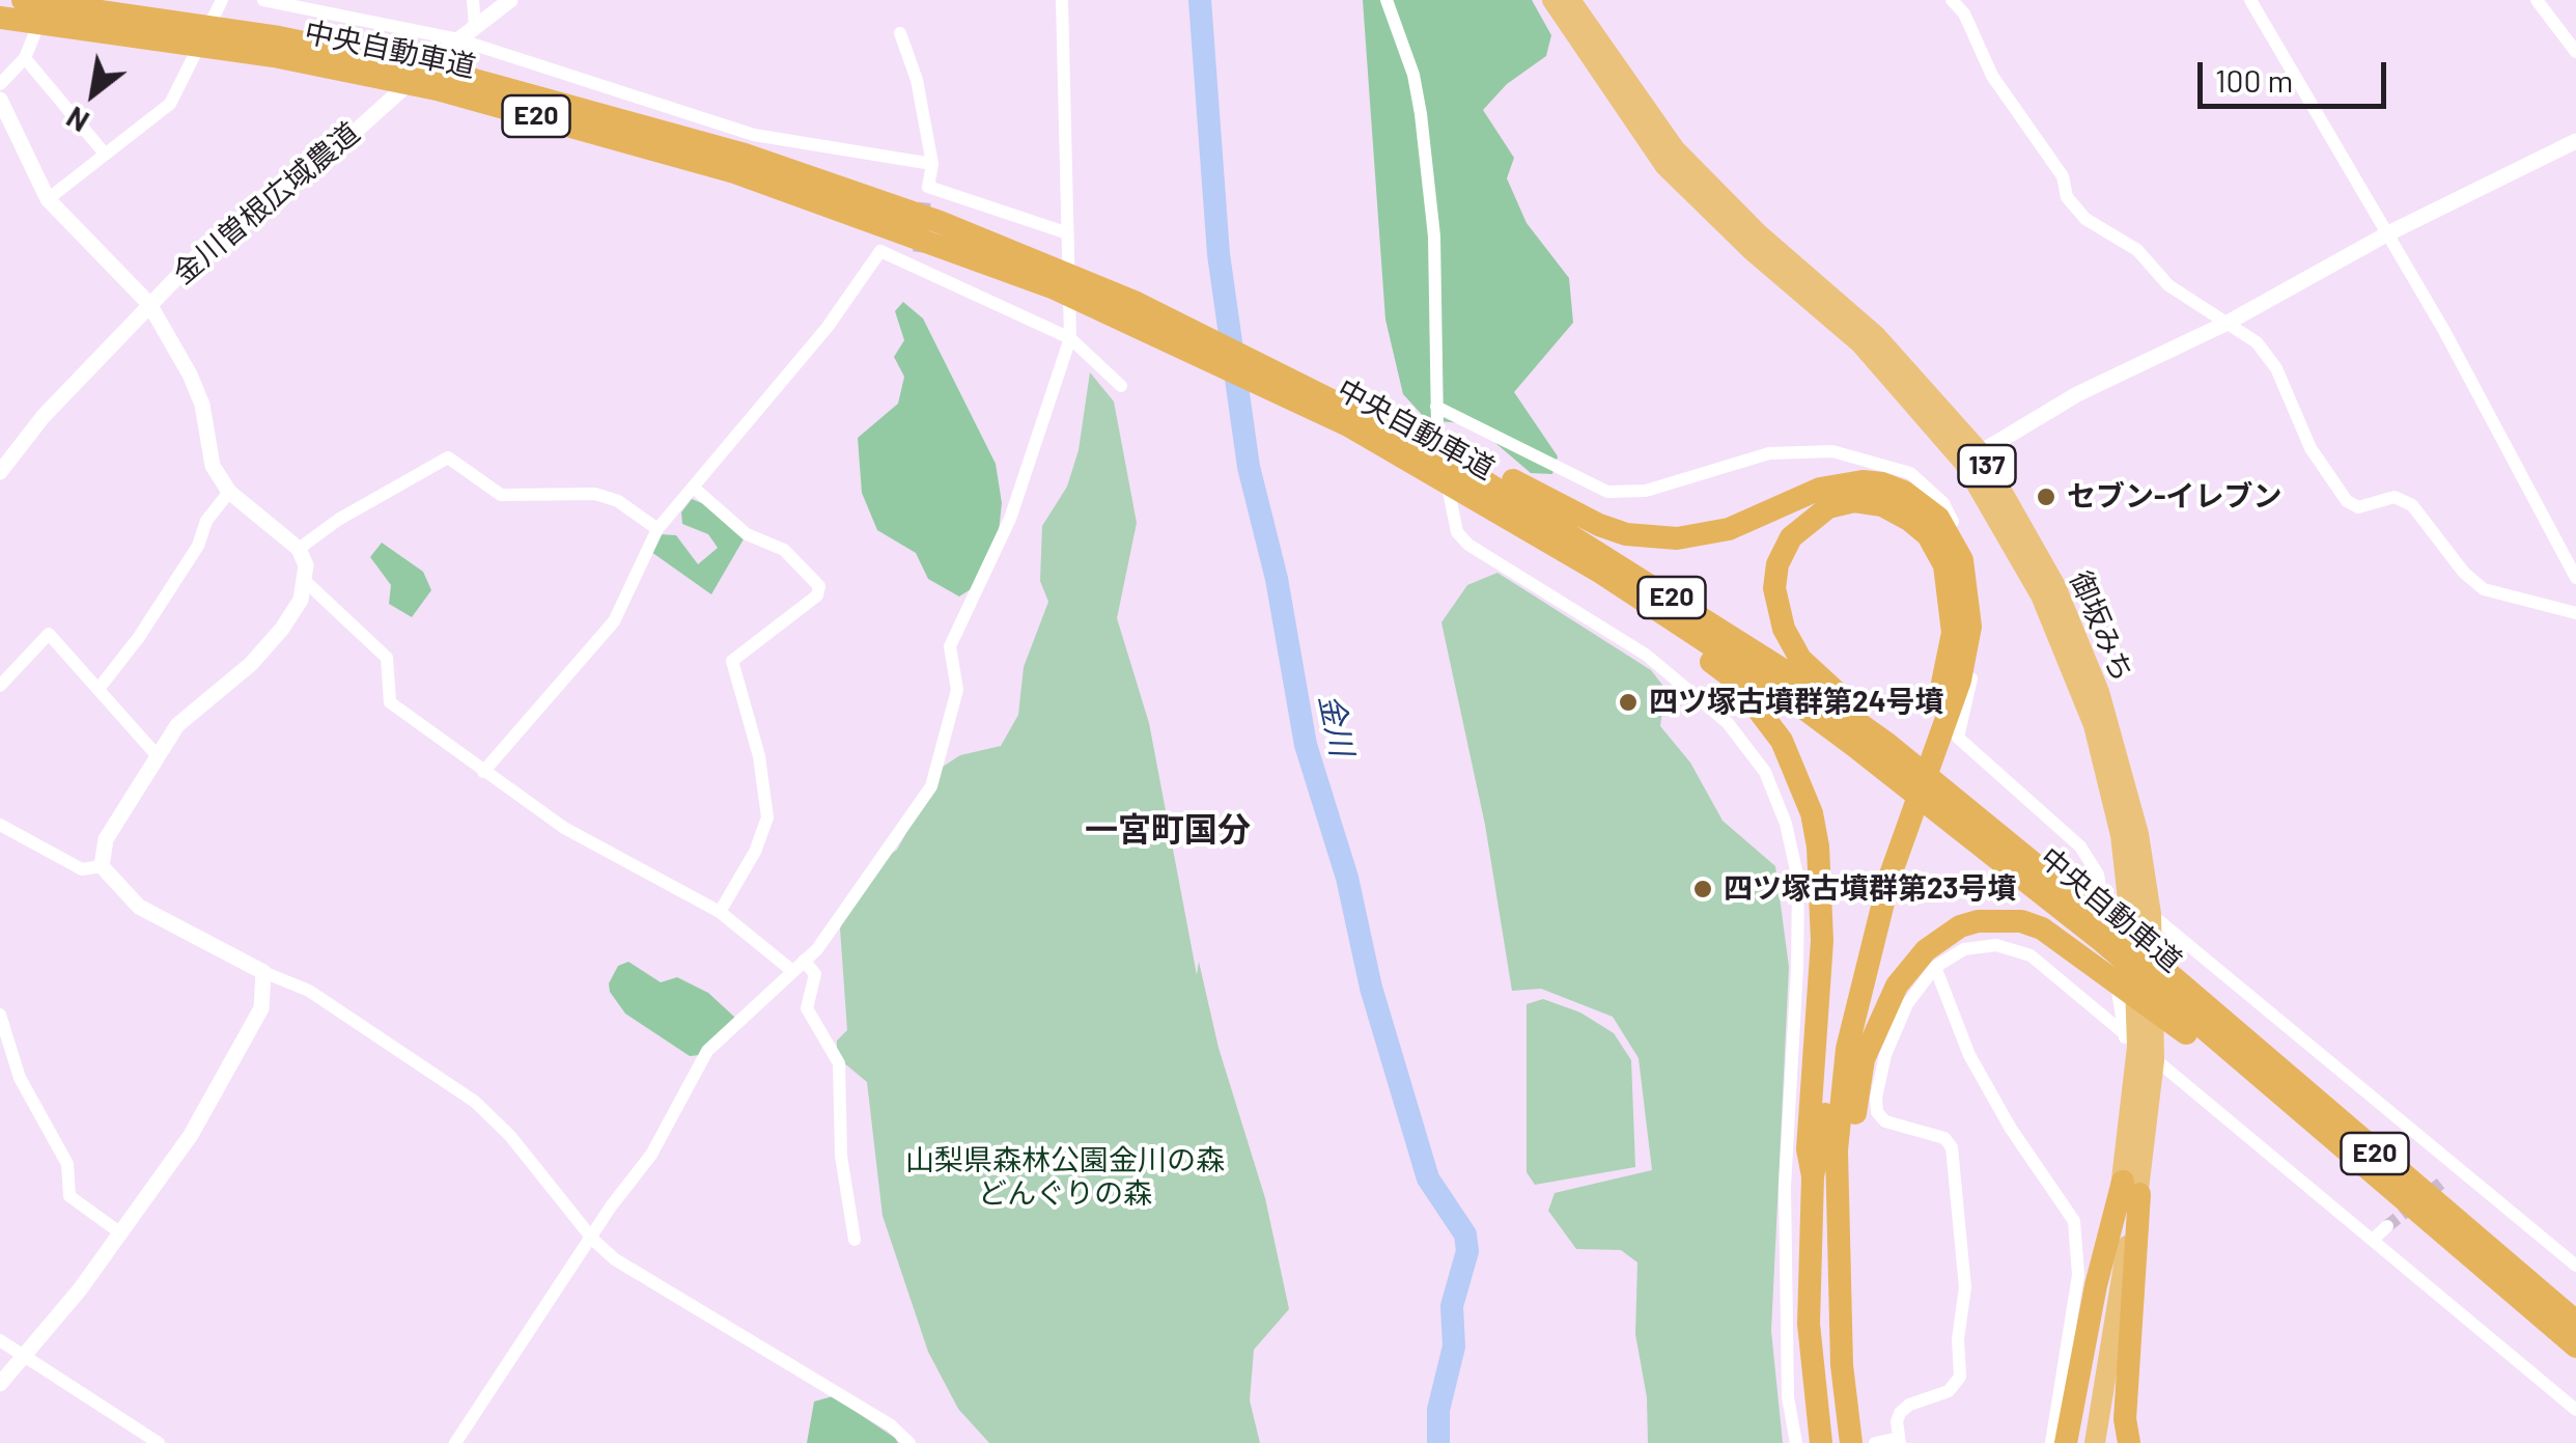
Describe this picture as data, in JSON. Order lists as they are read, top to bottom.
{
  "streets": {
    "highway": [
      "中央自動車道",
      "E20",
      "137",
      "御坂みち"
    ],
    "street": ["金川曽根広域農道"]
  },
  "crossings": [
    ["中央自動車道", "E20"]
  ],
  "districts": ["一宮町国分"],
  "water": ["金川"],
  "parks": ["山梨県森林公園金川の森 どんぐりの森"],
  "places": ["セブン-イレブン", "四ツ塚古墳群第24号墳", "四ツ塚古墳群第23号墳"],
  "scale_bar": "100 m",
  "north": "bottom left"
}
